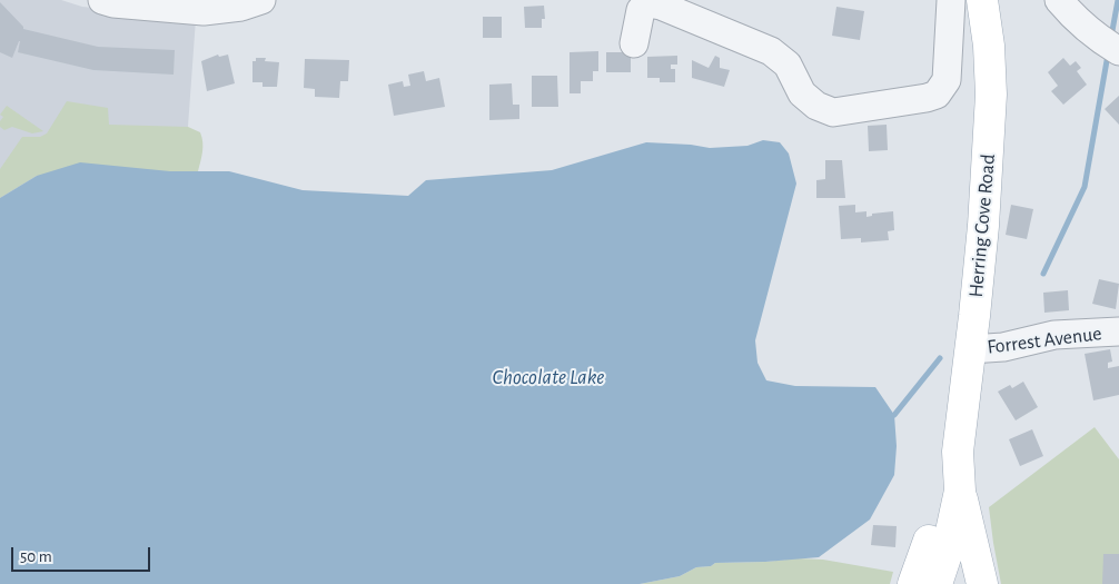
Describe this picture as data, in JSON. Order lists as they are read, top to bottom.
{
  "streets": {
    "main road": ["Herring Cove Road"],
    "street": ["Forrest Avenue"]
  },
  "crossings": [
    ["Herring Cove Road", "Forrest Avenue"]
  ],
  "water": ["Chocolate Lake"],
  "scale_bar": "50 m"
}
